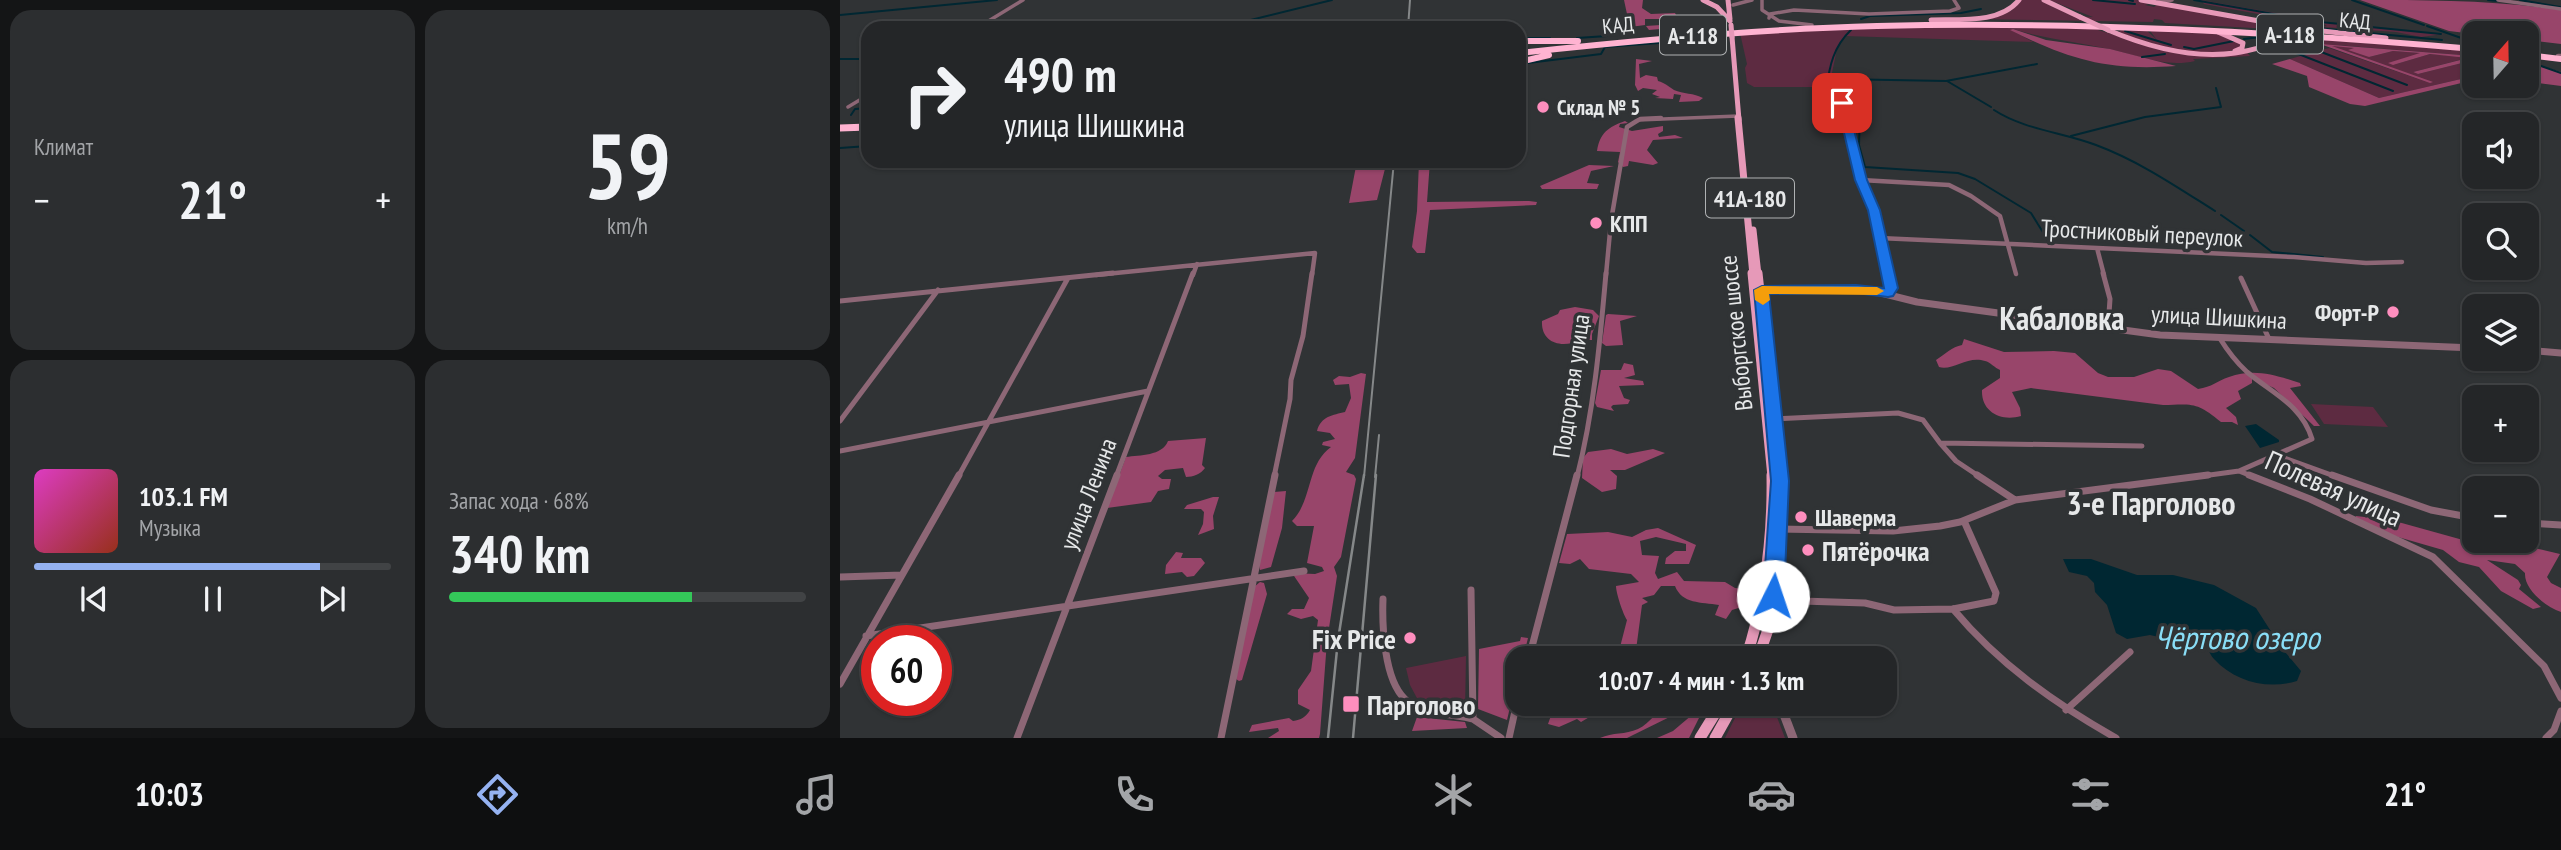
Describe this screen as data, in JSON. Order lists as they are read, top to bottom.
{
  "streets": {
    "highway": ["КАД", "А-118"],
    "main road": ["41А-180", "Выборгское шоссе"],
    "street": [
      "Тростниковый переулок",
      "улица Шишкина",
      "Подгорная улица",
      "Полевая улица",
      "улица Ленина"
    ]
  },
  "crossings": [
    ["улица Шишкина", "Выборгское шоссе"],
    ["Выборгское шоссе", "Подгорная улица"],
    ["Выборгское шоссе", "Полевая улица"]
  ],
  "districts": ["Кабаловка", "3-е Парголово"],
  "water": ["Чёртово озеро"],
  "places": {
    "other": [
      "Склад № 5",
      "КПП",
      "Форт-Р",
      "Шаверма",
      "Пятёрочка",
      "Fix Price"
    ],
    "transit": ["Парголово"]
  },
  "north": "top",
  "page": {
    "tile": [
      "Климат",
      ["59", "km/h"],
      ["Запас хода · 68%", "340 km"]
    ],
    "map_buttons": ["+", "−"],
    "turn": ["490 m", "улица Шишкина"],
    "heat": ["−", "21°", "+"],
    "song": ["103.1 FM", "Музыка"],
    "limit": "60",
    "trip": "10:07 · 4 мин · 1.3 km",
    "tabs": ["10:03", "21°"]
  }
}
